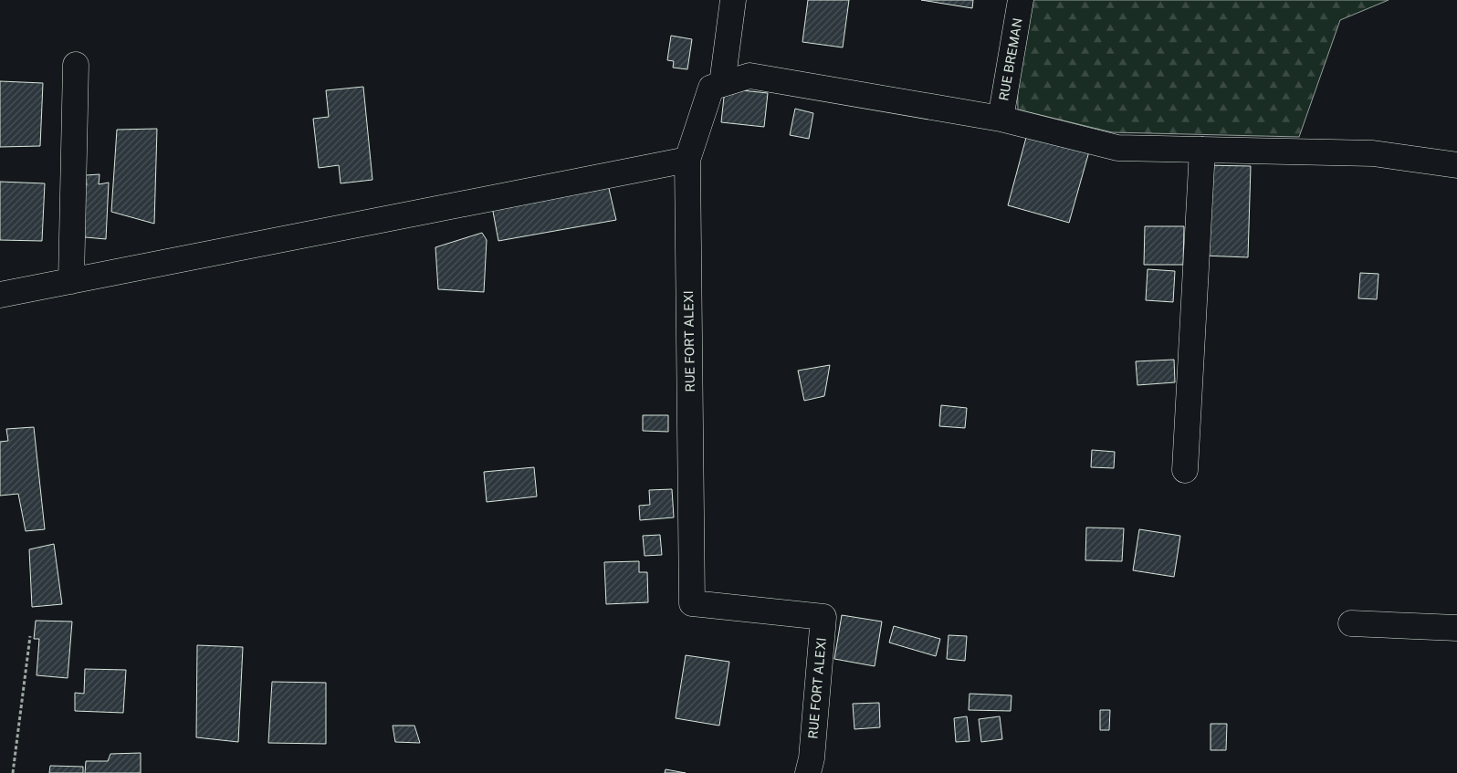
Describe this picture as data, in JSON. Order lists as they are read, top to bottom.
{
  "streets": {
    "street": ["RUE BREMAN", "RUE FORT ALEXI"]
  },
  "crossings": [
    ["RUE BREMAN", "RUE FORT ALEXI"]
  ]
}
